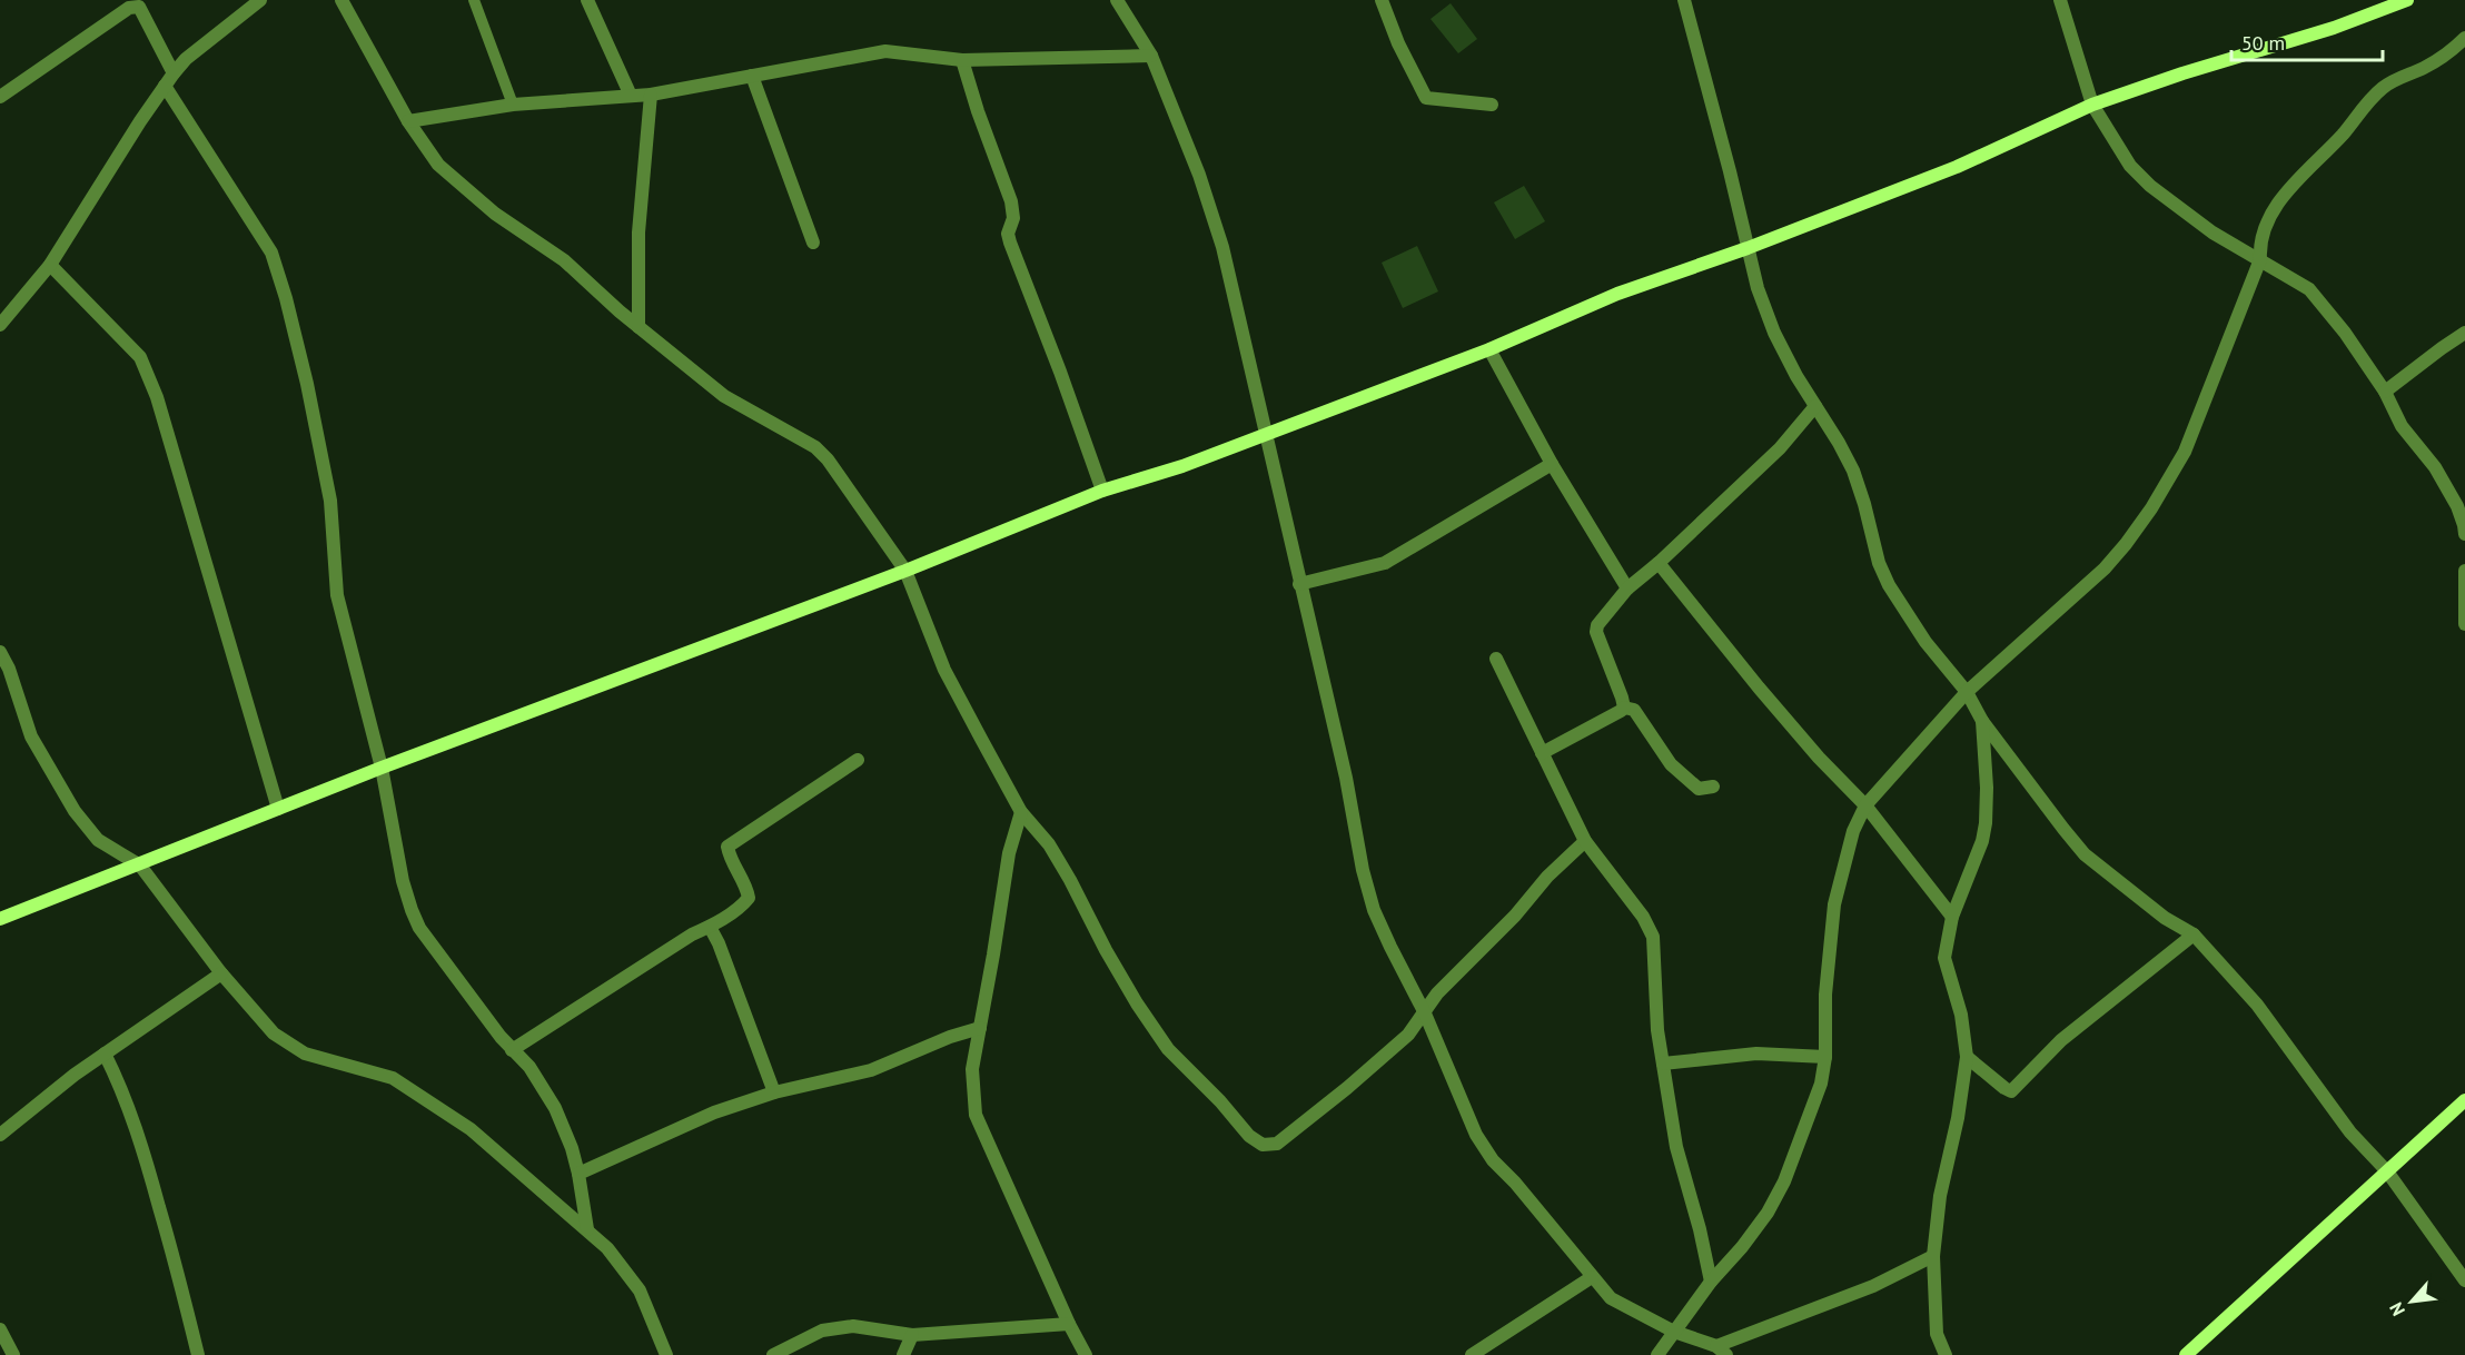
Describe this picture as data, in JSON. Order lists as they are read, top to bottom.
{
  "scale_bar": "50 m",
  "north": "bottom left"
}
